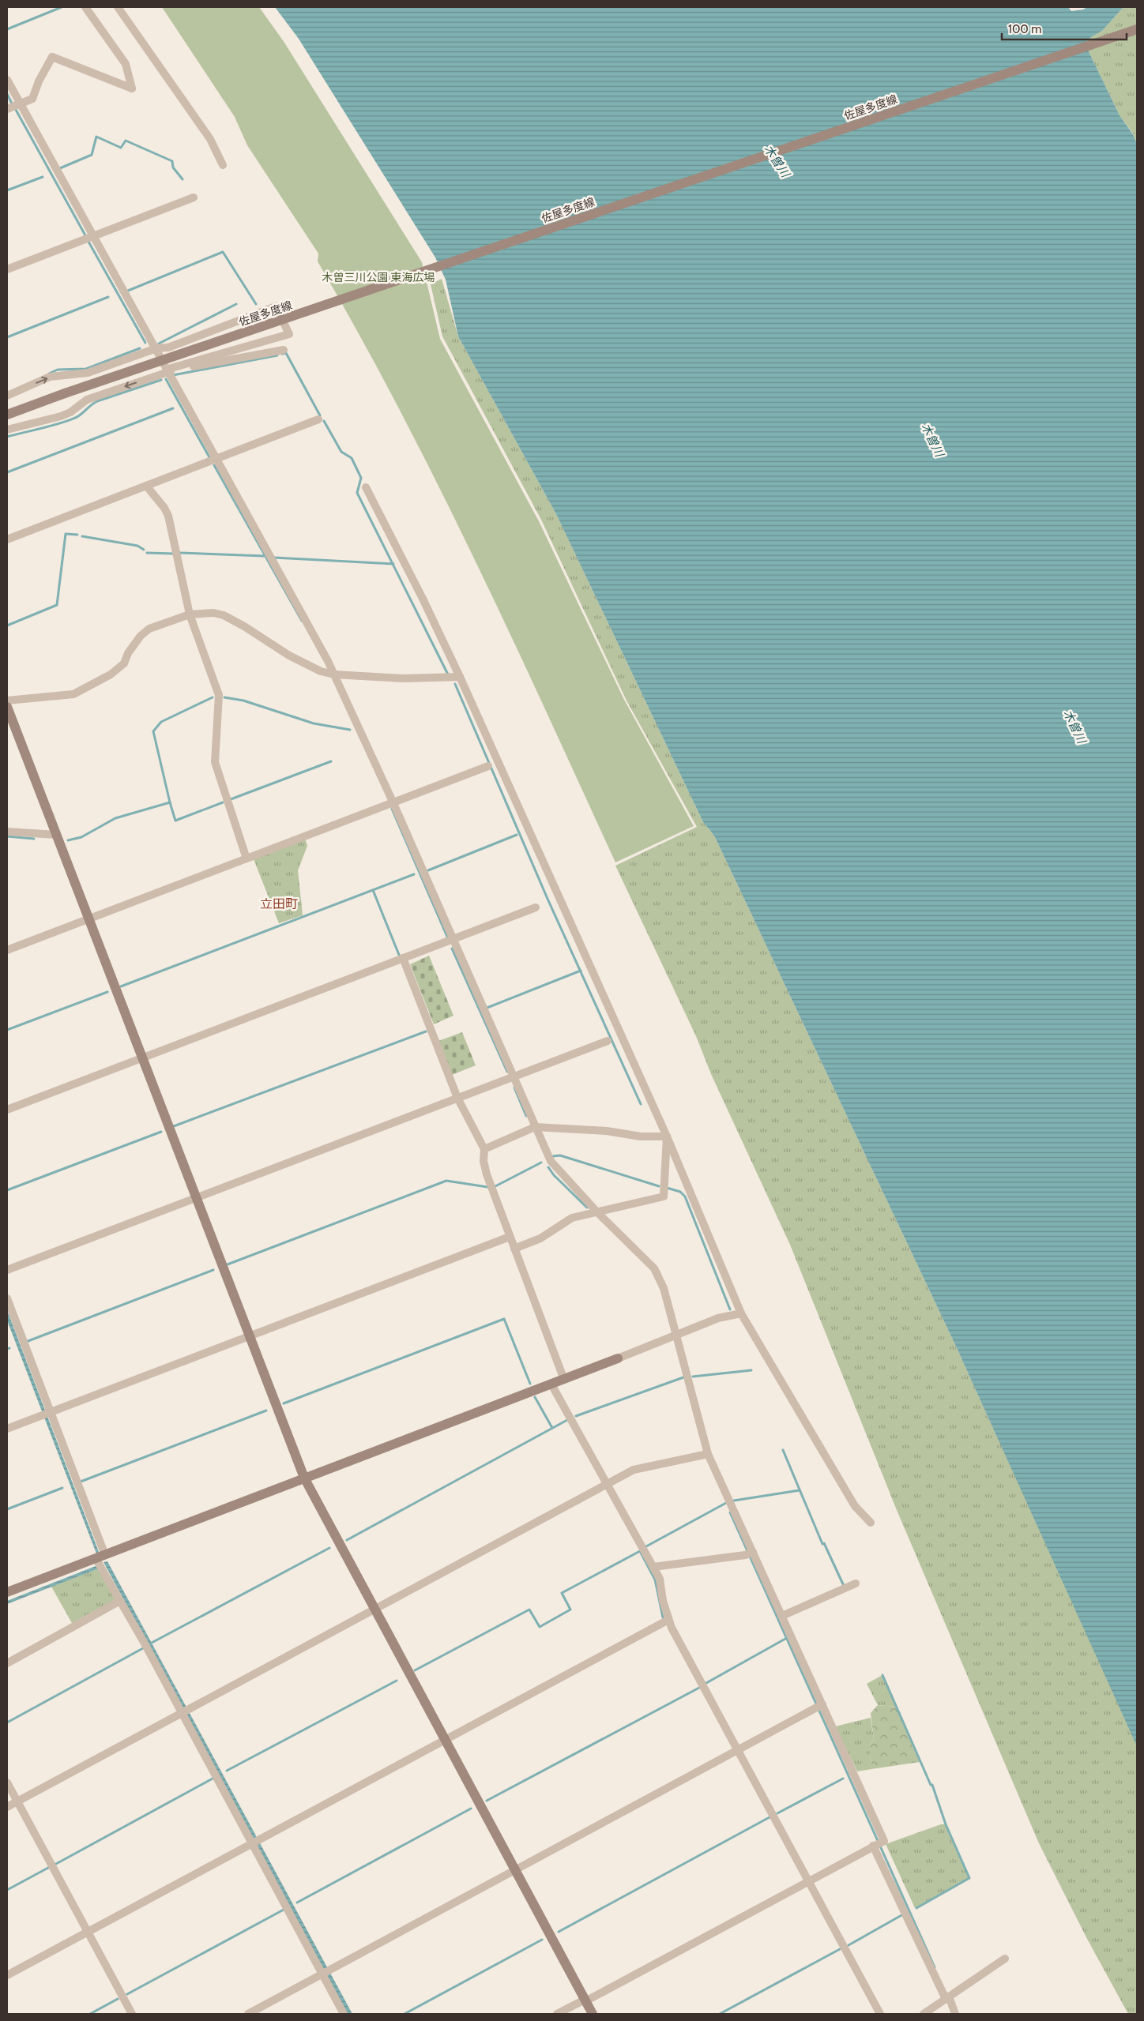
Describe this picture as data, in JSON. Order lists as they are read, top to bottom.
{
  "streets": {
    "street": ["佐屋多度線"]
  },
  "districts": ["立田町"],
  "water": ["木曽川"],
  "parks": ["木曽三川公園 東海広場"],
  "scale_bar": "100 m"
}
